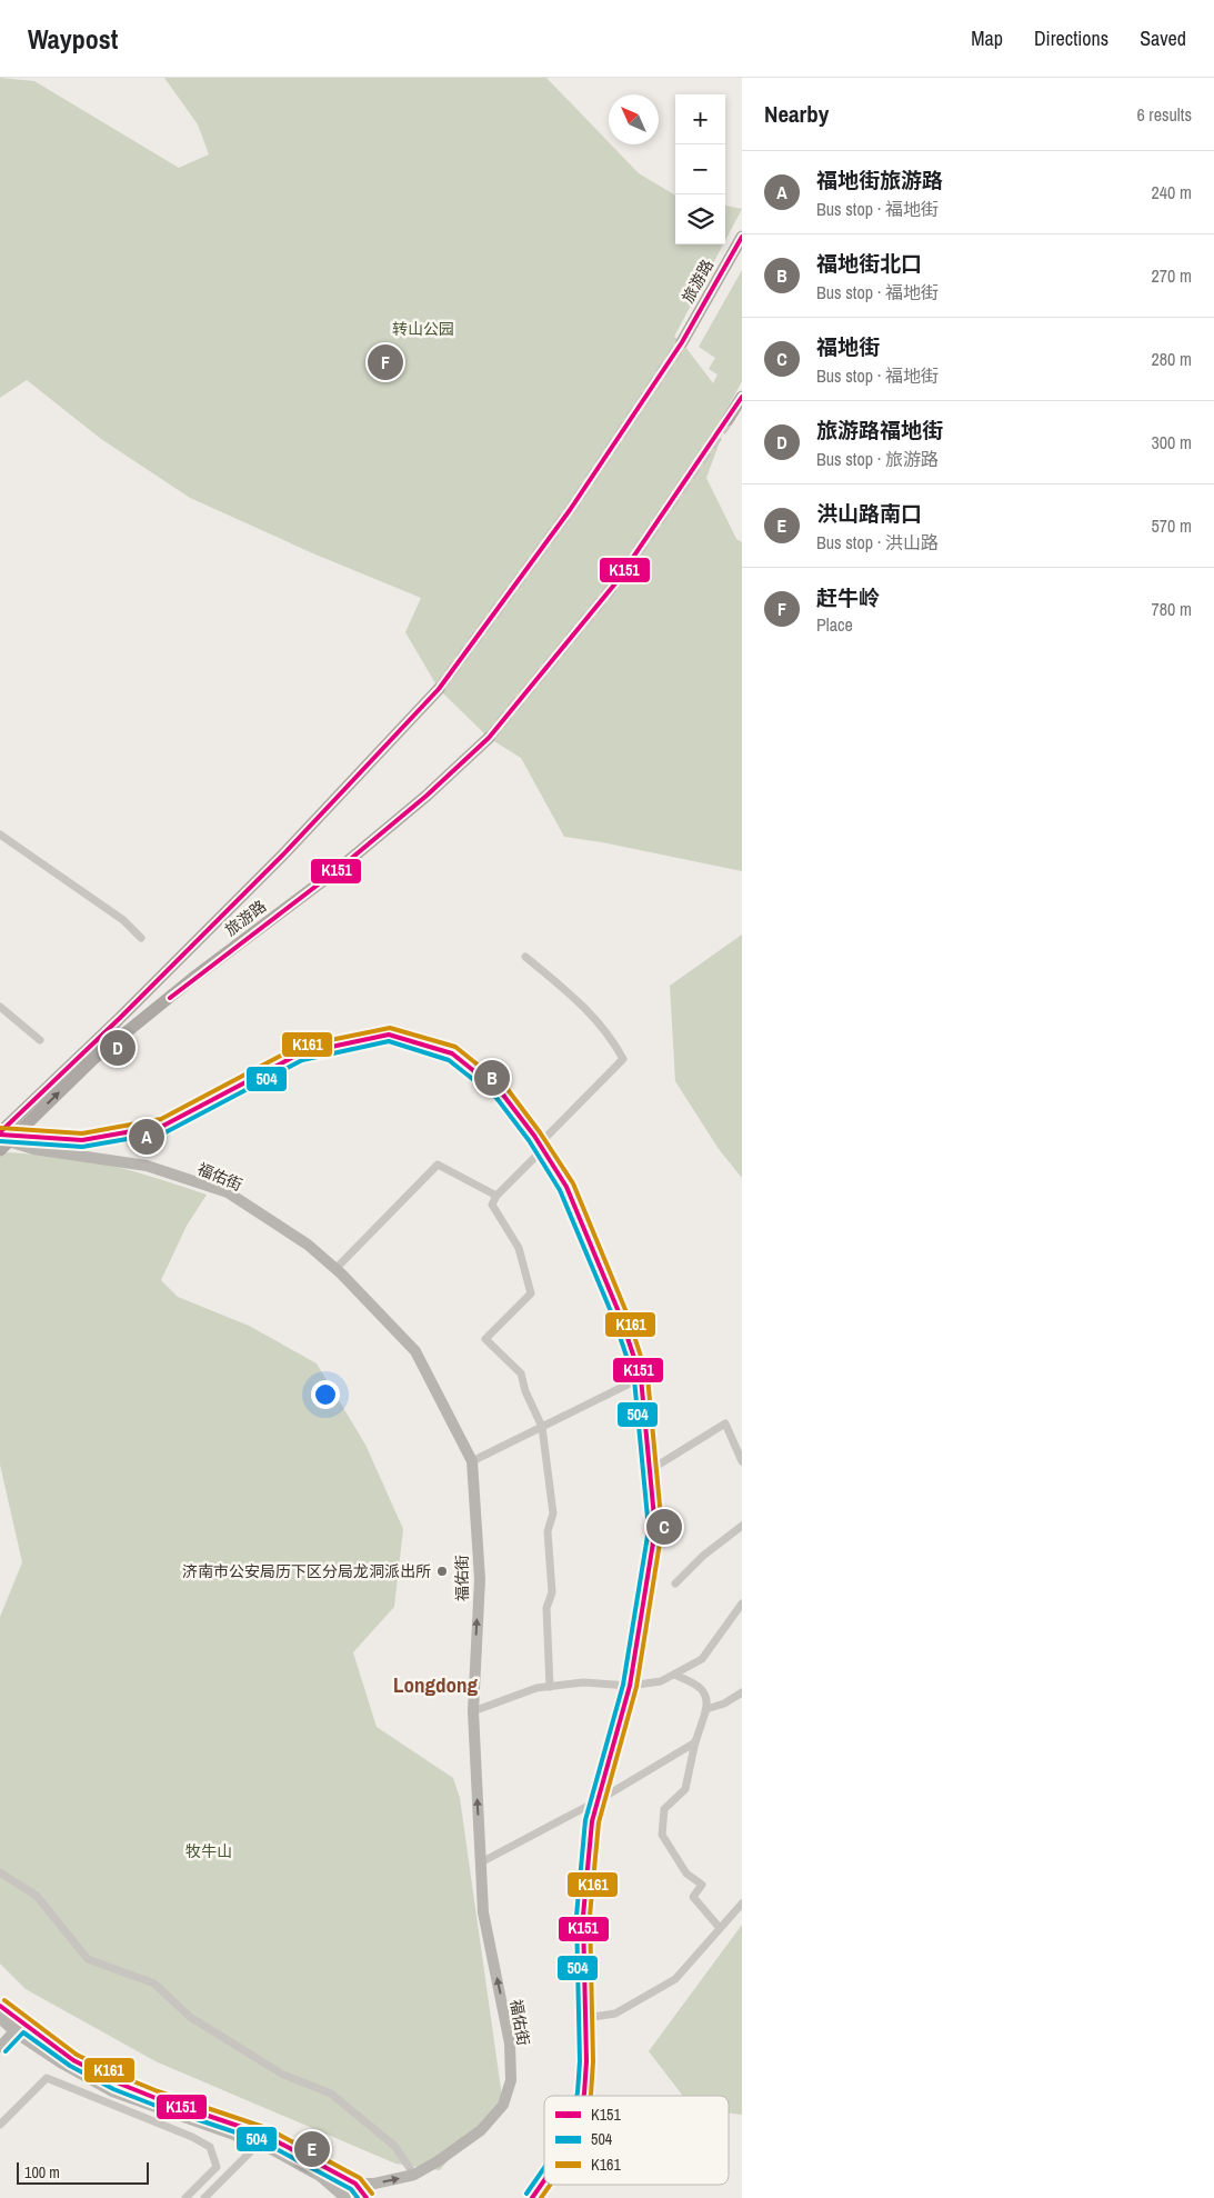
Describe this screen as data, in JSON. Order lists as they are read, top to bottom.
{
  "streets": {
    "main road": ["旅游路"],
    "street": ["福佑街"]
  },
  "crossings": [
    ["旅游路", "福佑街"]
  ],
  "districts": ["Longdong"],
  "parks": ["转山公园", "牧牛山"],
  "places": ["济南市公安局历下区分局龙洞派出所"],
  "lines": ["transit line K151", "transit line K161", "transit line 504"],
  "legend": ["K151", "504", "K161"],
  "scale_bar": "100 m",
  "north": "top left",
  "page": {
    "header": "Waypost",
    "nav": ["Map", "Directions", "Saved"],
    "heading": ["Nearby", "6 results"],
    "map_buttons": ["+", "−"],
    "list": [
      {
        "mark": "A",
        "name": "福地街旅游路",
        "note": "Bus stop · 福地街",
        "value": "240 m"
      },
      {
        "mark": "B",
        "name": "福地街北口",
        "note": "Bus stop · 福地街",
        "value": "270 m"
      },
      {
        "mark": "C",
        "name": "福地街",
        "note": "Bus stop · 福地街",
        "value": "280 m"
      },
      {
        "mark": "D",
        "name": "旅游路福地街",
        "note": "Bus stop · 旅游路",
        "value": "300 m"
      },
      {
        "mark": "E",
        "name": "洪山路南口",
        "note": "Bus stop · 洪山路",
        "value": "570 m"
      },
      {
        "mark": "F",
        "name": "赶牛岭",
        "note": "Place",
        "value": "780 m"
      }
    ],
    "pins": [
      "F",
      "D",
      "B",
      "A",
      "C",
      "E"
    ],
    "scale": "100 m"
  }
}
